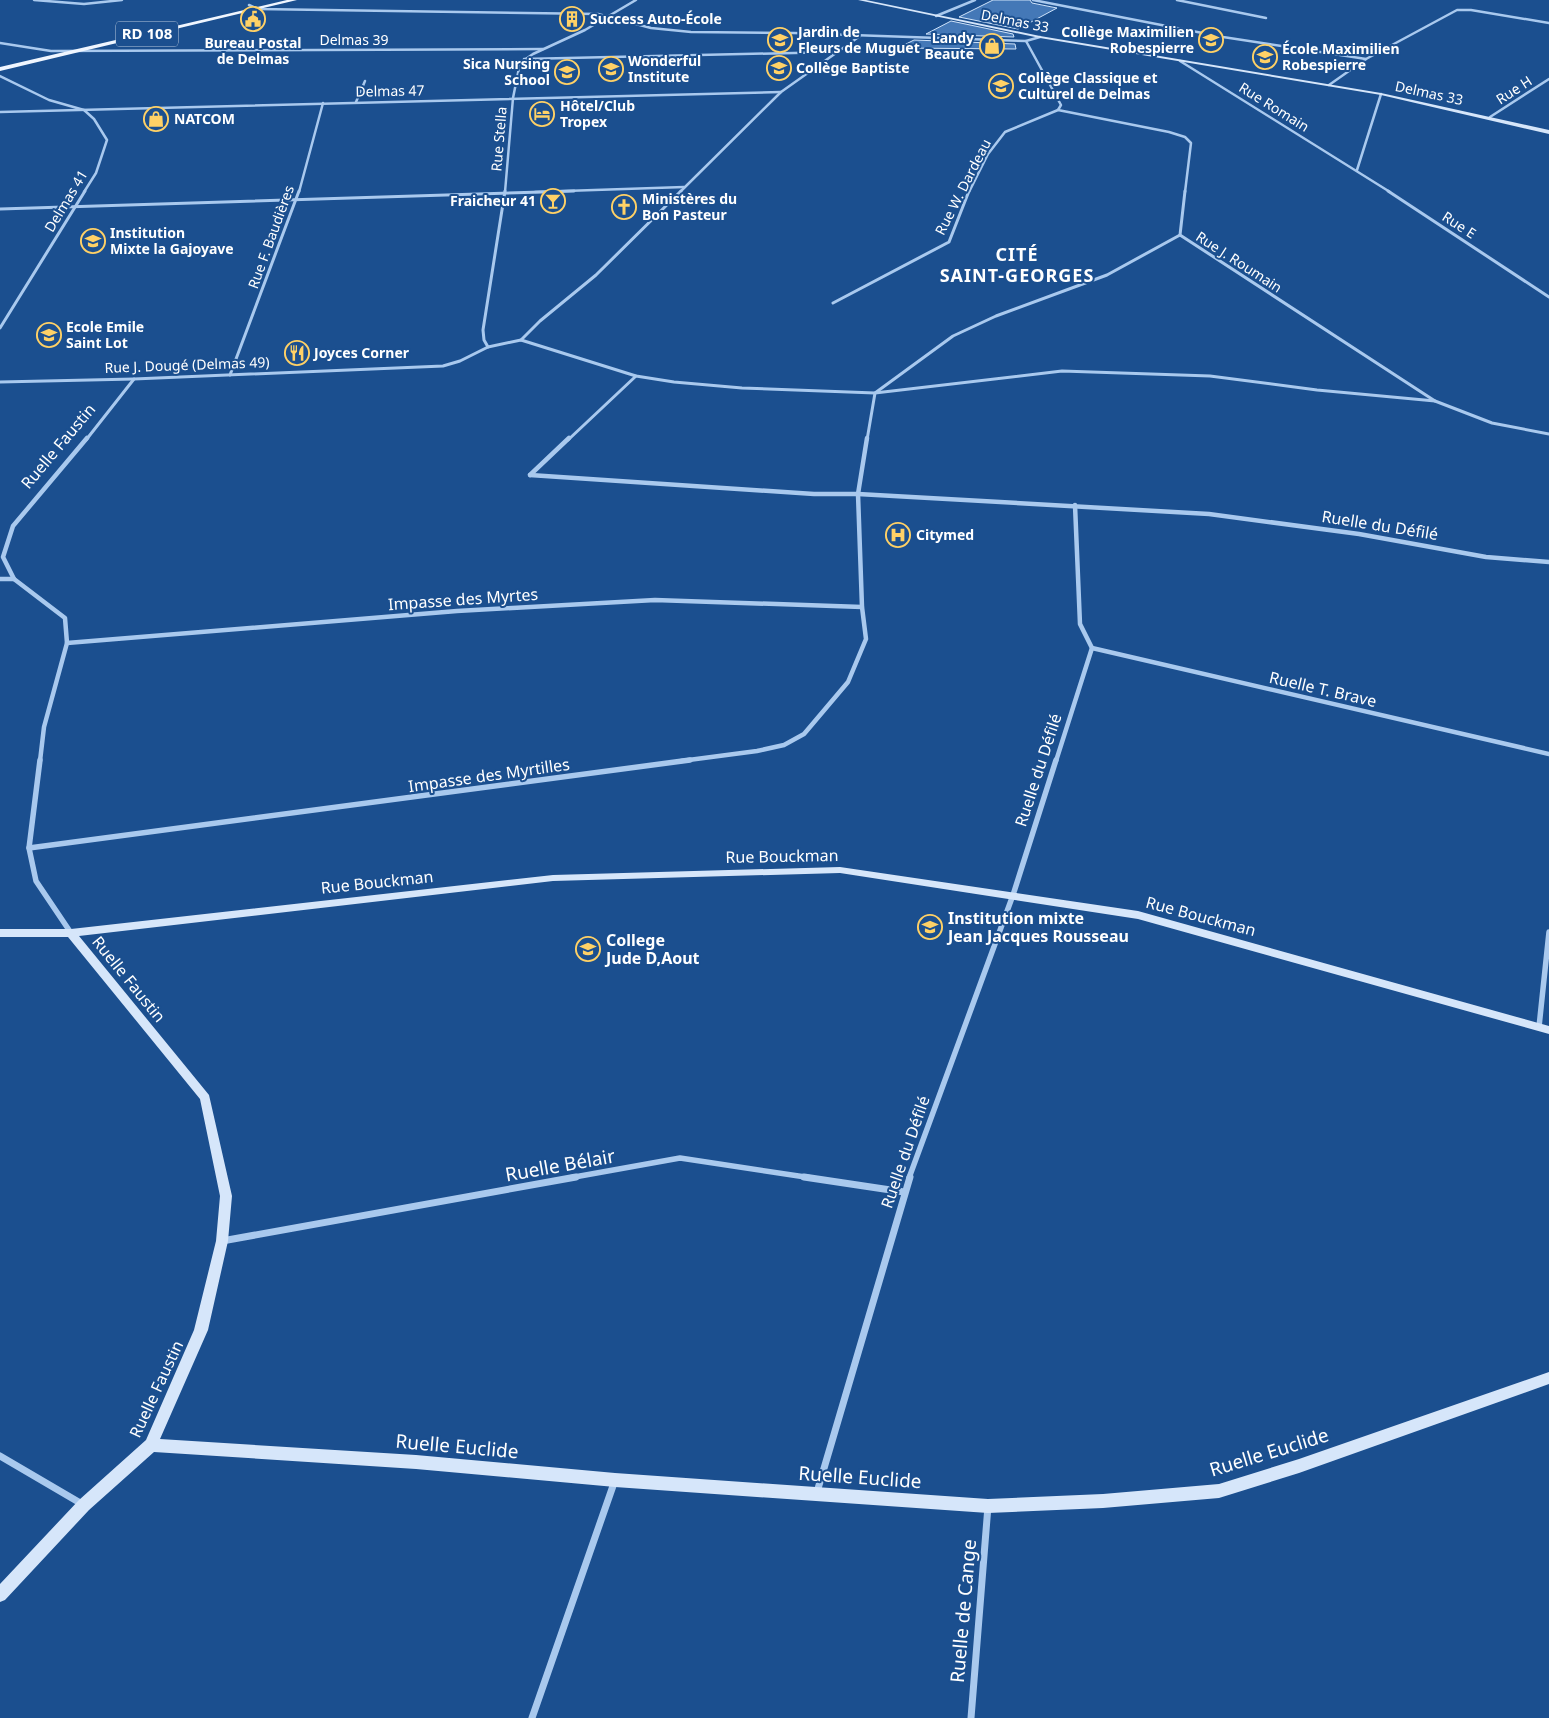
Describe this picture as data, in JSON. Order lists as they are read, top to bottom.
{
  "streets": {
    "main road": ["RD 108"],
    "street": [
      "Delmas 33",
      "Delmas 39",
      "Rue H",
      "Delmas 47",
      "Rue Romain",
      "Rue Stella",
      "Rue W. Dardeau",
      "Delmas 41",
      "Rue E",
      "Rue F. Baudières",
      "Rue J. Roumain",
      "Rue J. Dougé (Delmas 49)",
      "Ruelle Faustin",
      "Ruelle du Défilé",
      "Impasse des Myrtes",
      "Ruelle T. Brave",
      "Impasse des Myrtilles",
      "Rue Bouckman",
      "Ruelle Bélair",
      "Ruelle Euclide",
      "Ruelle de Cange"
    ]
  },
  "crossings": [
    ["Delmas 33", "Rue H"],
    ["Delmas 33", "Rue Romain"],
    ["RD 108", "Delmas 39"],
    ["Delmas 47", "Rue Stella"],
    ["Delmas 47", "Delmas 41"],
    ["Delmas 47", "Rue F. Baudières"],
    ["Rue Romain", "Rue E"],
    ["Rue Stella", "Rue J. Dougé (Delmas 49)"],
    ["Rue W. Dardeau", "Rue J. Roumain"],
    ["Rue F. Baudières", "Rue J. Dougé (Delmas 49)"],
    ["Rue J. Dougé (Delmas 49)", "Ruelle Faustin"],
    ["Ruelle Faustin", "Impasse des Myrtes"],
    ["Ruelle Faustin", "Impasse des Myrtilles"],
    ["Ruelle Faustin", "Rue Bouckman"],
    ["Ruelle Faustin", "Ruelle Bélair"],
    ["Ruelle Faustin", "Ruelle Euclide"],
    ["Ruelle du Défilé", "Ruelle T. Brave"],
    ["Ruelle du Défilé", "Impasse des Myrtilles"],
    ["Ruelle du Défilé", "Rue Bouckman"],
    ["Ruelle du Défilé", "Ruelle Bélair"],
    ["Ruelle du Défilé", "Ruelle Euclide"],
    ["Impasse des Myrtes", "Impasse des Myrtilles"],
    ["Ruelle Euclide", "Ruelle de Cange"]
  ],
  "districts": ["CITÉ SAINT-GEORGES"],
  "places": {
    "public building": ["Bureau Postal de Delmas"],
    "building": ["Success Auto-École"],
    "school or university": [
      "Jardin de Fleurs de Muguet",
      "Collège Maximilien Robespierre",
      "École Maximilien Robespierre",
      "Collège Baptiste",
      "Wonderful Institute",
      "Sica Nursing School",
      "Collège Classique et Culturel de Delmas",
      "Institution Mixte la Gajoyave",
      "Ecole Emile Saint Lot",
      "Institution mixte Jean Jacques Rousseau",
      "College Jude D,Aout"
    ],
    "shop": ["Landy Beaute", "NATCOM"],
    "hotel": ["Hôtel/Club Tropex"],
    "bar": ["Fraicheur 41"],
    "church": ["Ministères du Bon Pasteur"],
    "restaurant": ["Joyces Corner"],
    "hospital": ["Citymed"]
  }
}
